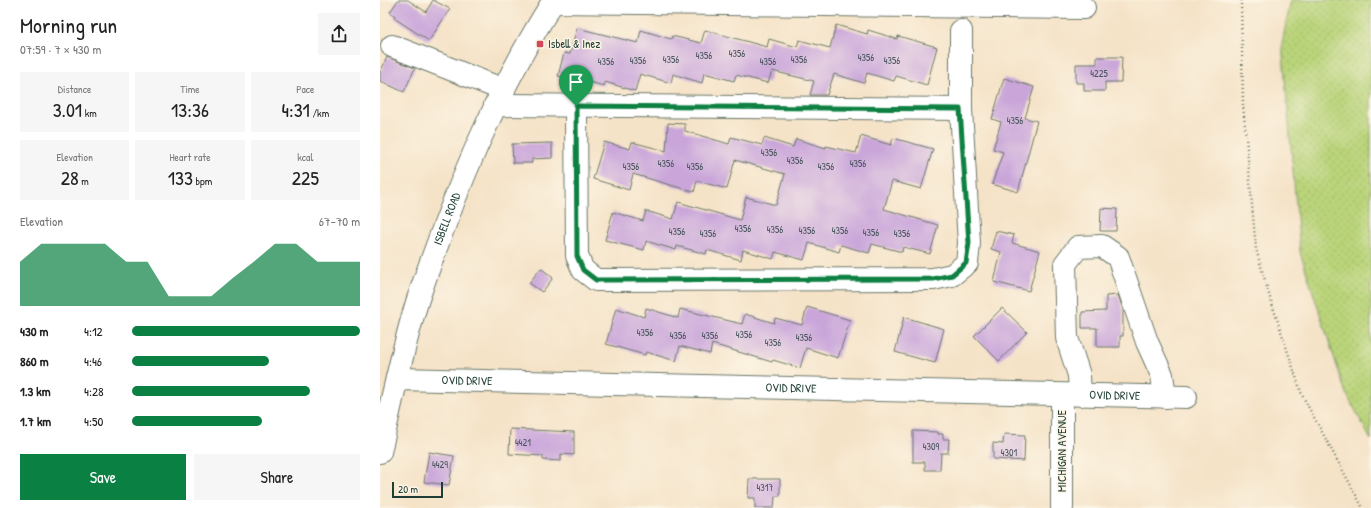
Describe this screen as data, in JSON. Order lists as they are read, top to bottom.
{
  "streets": {
    "street": ["ISBELL ROAD", "OVID DRIVE", "MICHIGAN AVENUE"]
  },
  "crossings": [
    ["ISBELL ROAD", "OVID DRIVE"],
    ["OVID DRIVE", "MICHIGAN AVENUE"]
  ],
  "places": {
    "transit": ["Isbell & Inez"]
  },
  "house_numbers": [
    "4356",
    "4356",
    "4356",
    "4356",
    "4356",
    "4356",
    "4356",
    "4356",
    "4356",
    "4225",
    "4356",
    "4356",
    "4356",
    "4356",
    "4356",
    "4356",
    "4356",
    "4356",
    "4356",
    "4356",
    "4356",
    "4356",
    "4356",
    "4356",
    "4356",
    "4356",
    "4356",
    "4356",
    "4356",
    "4356",
    "4356",
    "4356",
    "4421",
    "4309",
    "4301",
    "4429",
    "4317"
  ],
  "scale_bar": "20 m",
  "page": {
    "heading": ["Morning run", "07:59 · 7 × 430 m"],
    "stats": [
      ["Distance", "3.01 km"],
      ["Time", "13:36"],
      ["Pace", "4:31 /km"],
      ["Elevation", "28 m"],
      ["Heart rate", "133 bpm"],
      ["kcal", "225"]
    ],
    "chart": ["Elevation", "67–70 m"],
    "list": [
      {
        "name": "430 m",
        "note": "4:12"
      },
      {
        "name": "860 m",
        "note": "4:46"
      },
      {
        "name": "1.3 km",
        "note": "4:28"
      },
      {
        "name": "1.7 km",
        "note": "4:50"
      }
    ],
    "buttons": ["Save", "Share"],
    "scale": "20 m"
  }
}
